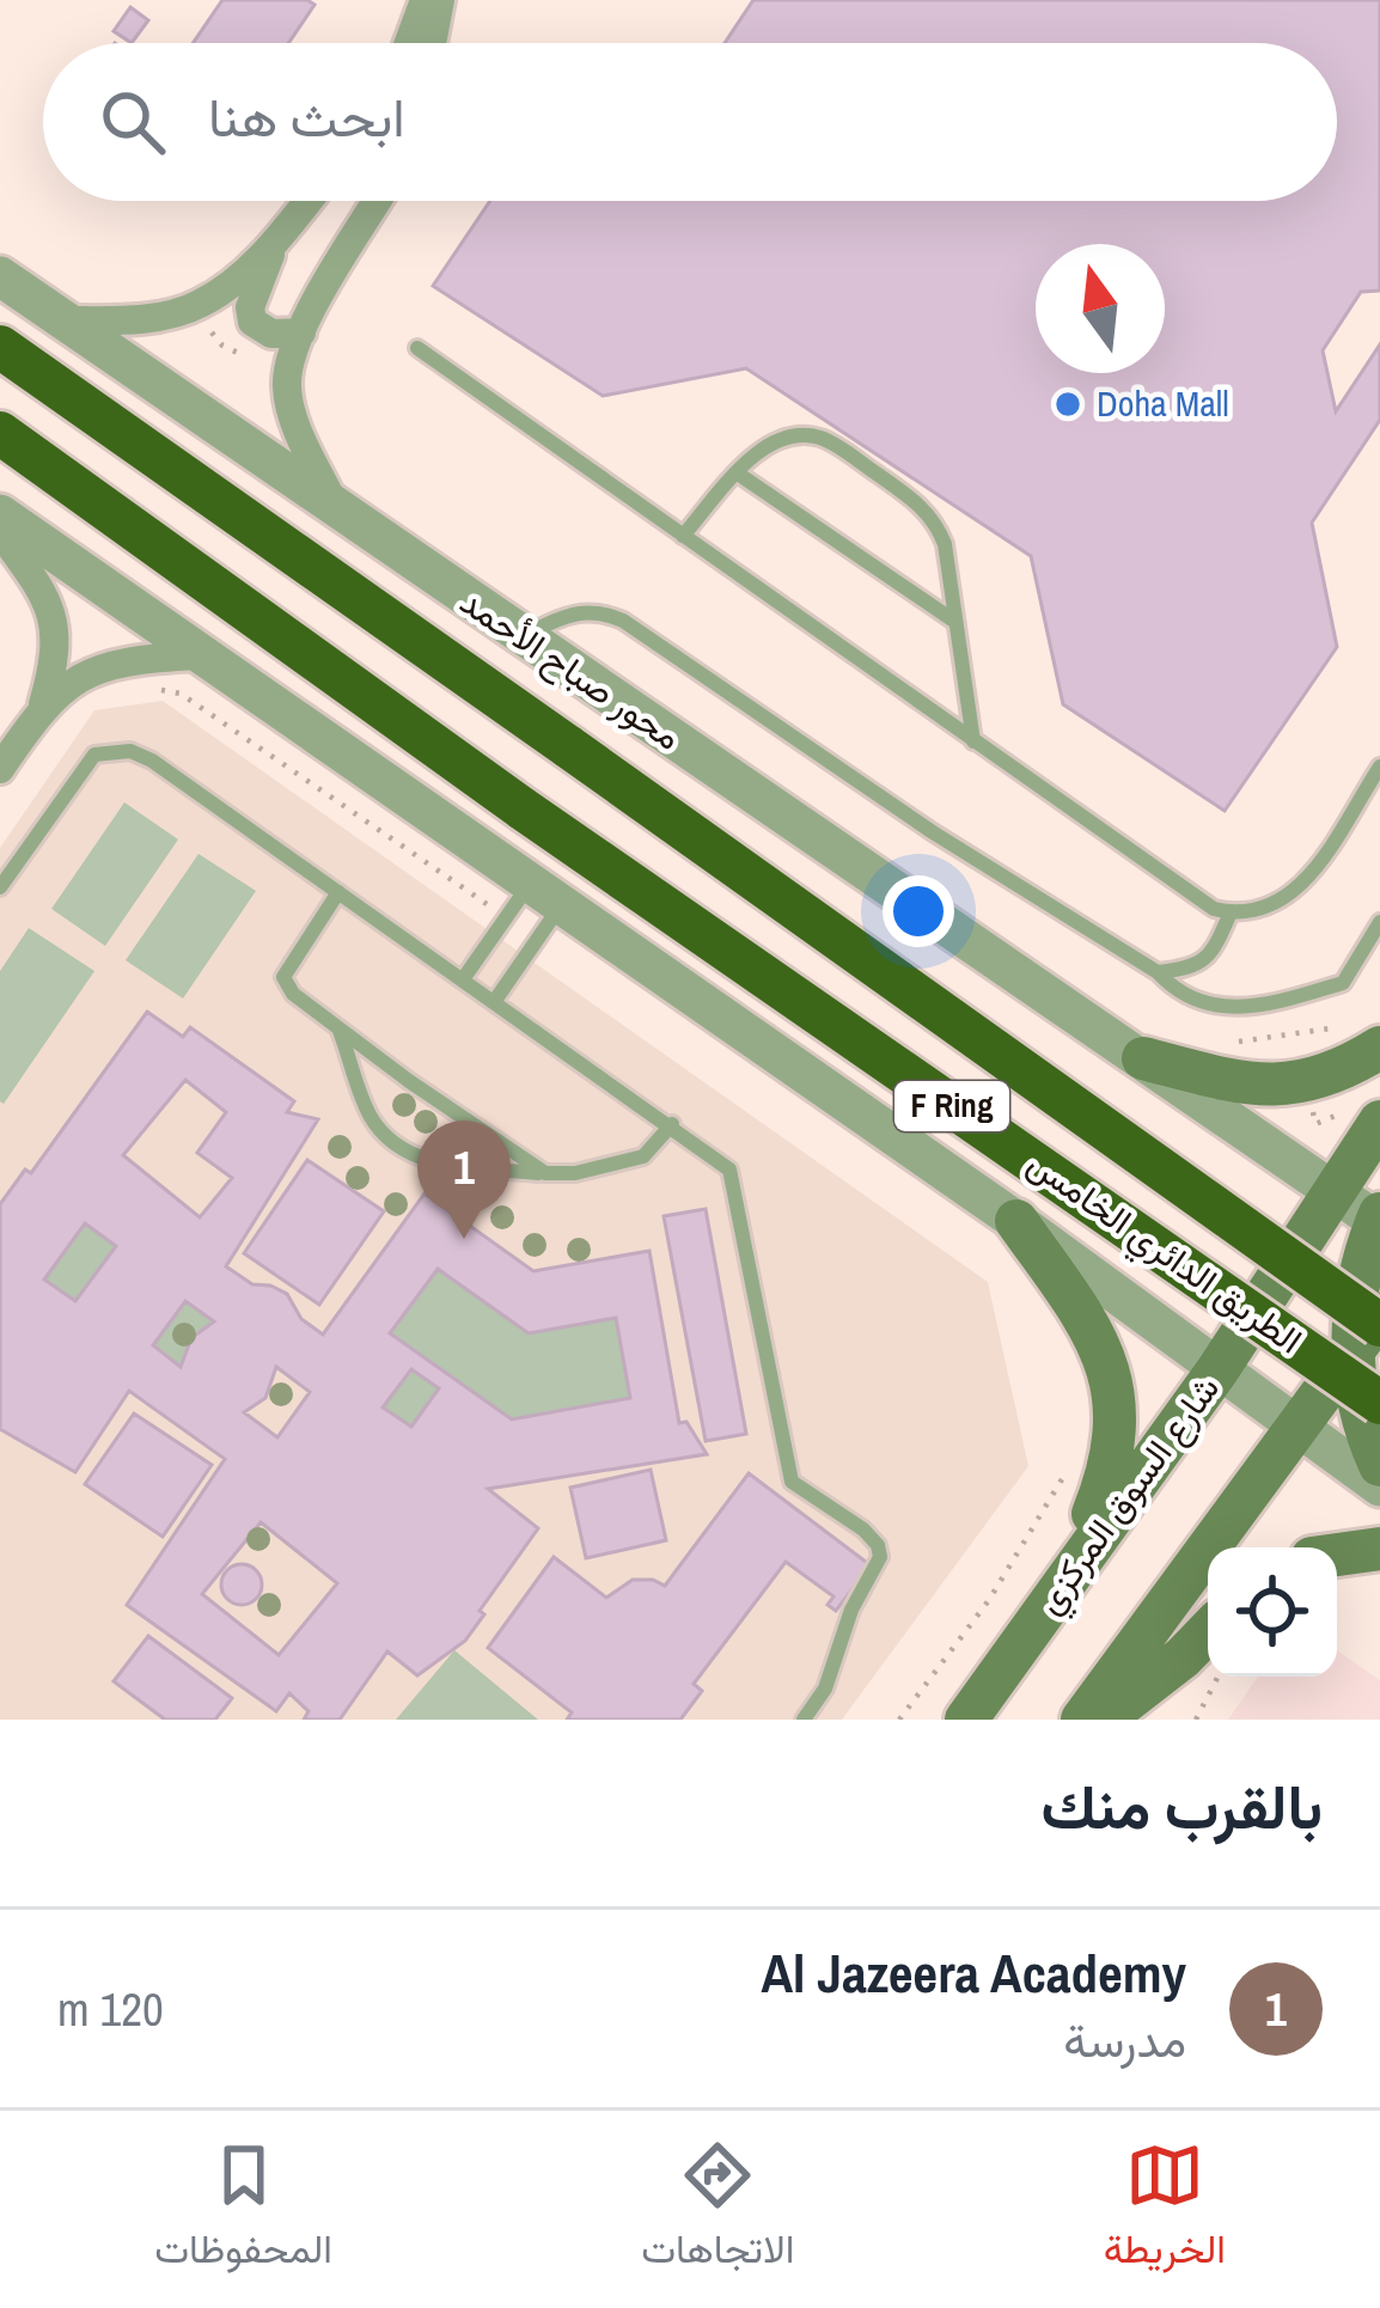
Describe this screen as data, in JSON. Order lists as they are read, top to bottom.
{
  "streets": {
    "highway": ["محور صباح الأحمد", "F Ring", "الطريق الدائري الخامس"],
    "main road": ["شارع السوق المركزي"]
  },
  "crossings": [
    ["محور صباح الأحمد", "الطريق الدائري الخامس"],
    ["الطريق الدائري الخامس", "شارع السوق المركزي"]
  ],
  "places": ["Doha Mall"],
  "north": "top",
  "page": {
    "search": "ابحث هنا",
    "pins": "1",
    "heading": "بالقرب منك",
    "list": [
      {
        "mark": "1",
        "name": "Al Jazeera Academy",
        "note": "مدرسة",
        "value": "120 m"
      }
    ],
    "nav": ["الخريطة", "الاتجاهات", "المحفوظات"]
  }
}
